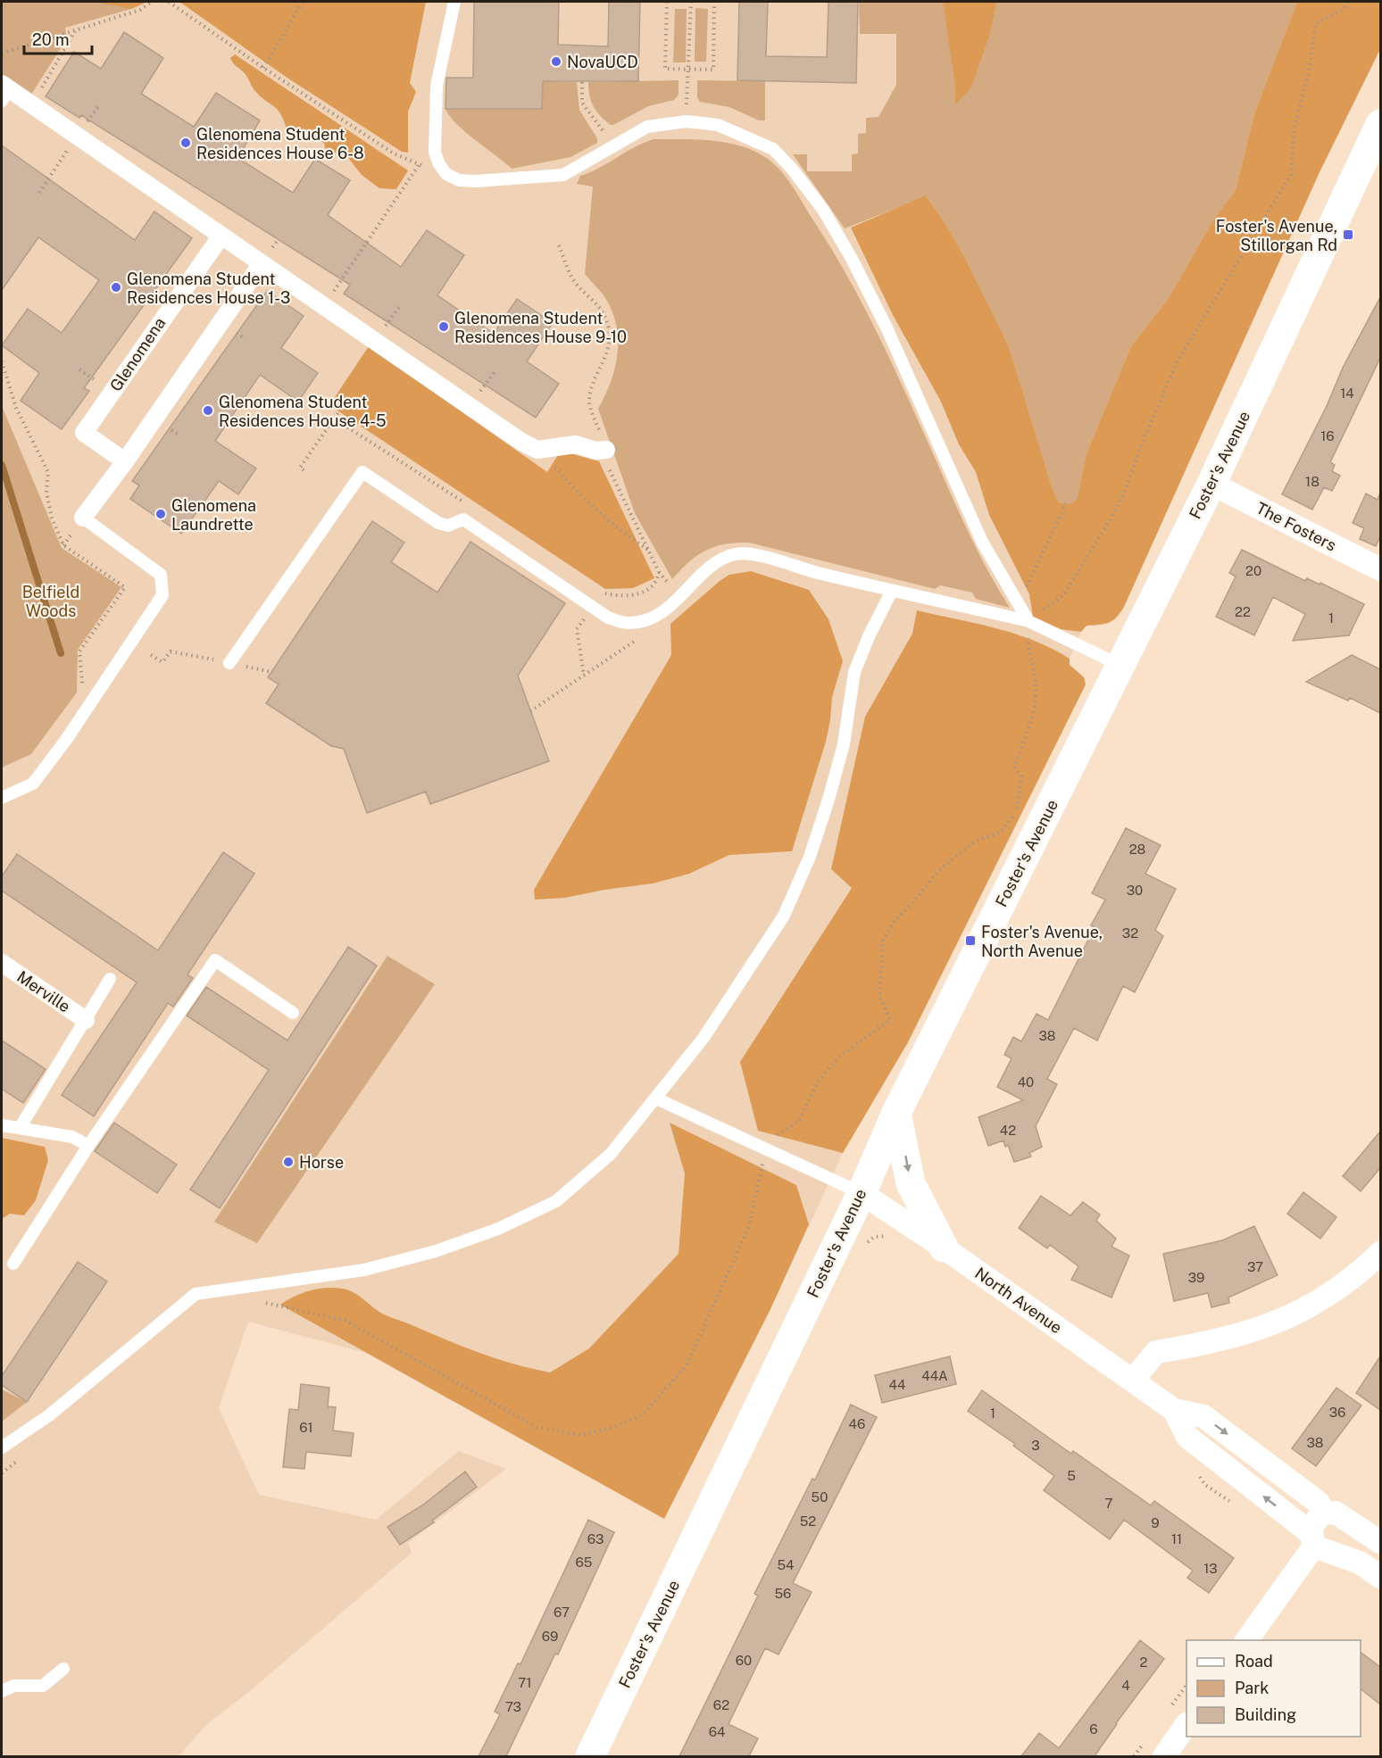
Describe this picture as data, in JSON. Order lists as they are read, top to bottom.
{
  "streets": {
    "main road": ["Foster's Avenue"],
    "street": [
      "Glenomena",
      "The Fosters",
      "Merville",
      "North Avenue"
    ]
  },
  "crossings": [
    ["Foster's Avenue", "The Fosters"],
    ["Foster's Avenue", "North Avenue"]
  ],
  "parks": ["Belfield Woods"],
  "places": {
    "other": [
      "NovaUCD",
      "Glenomena Student Residences House 6-8",
      "Glenomena Student Residences House 1-3",
      "Glenomena Student Residences House 9-10",
      "Glenomena Student Residences House 4-5",
      "Glenomena Laundrette",
      "Horse"
    ],
    "transit": ["Foster's Avenue, Stillorgan Rd", "Foster's Avenue, North Avenue"]
  },
  "house_numbers": [
    "14",
    "16",
    "18",
    "20",
    "22",
    "1",
    "28",
    "30",
    "32",
    "38",
    "40",
    "42",
    "37",
    "39",
    "44A",
    "44",
    "36",
    "1",
    "46",
    "61",
    "38",
    "3",
    "5",
    "50",
    "7",
    "52",
    "9",
    "63",
    "11",
    "65",
    "54",
    "13",
    "56",
    "67",
    "69",
    "60",
    "2",
    "71",
    "4",
    "62",
    "73",
    "6",
    "64"
  ],
  "legend": ["Road", "Park", "Building"],
  "scale_bar": "20 m"
}
